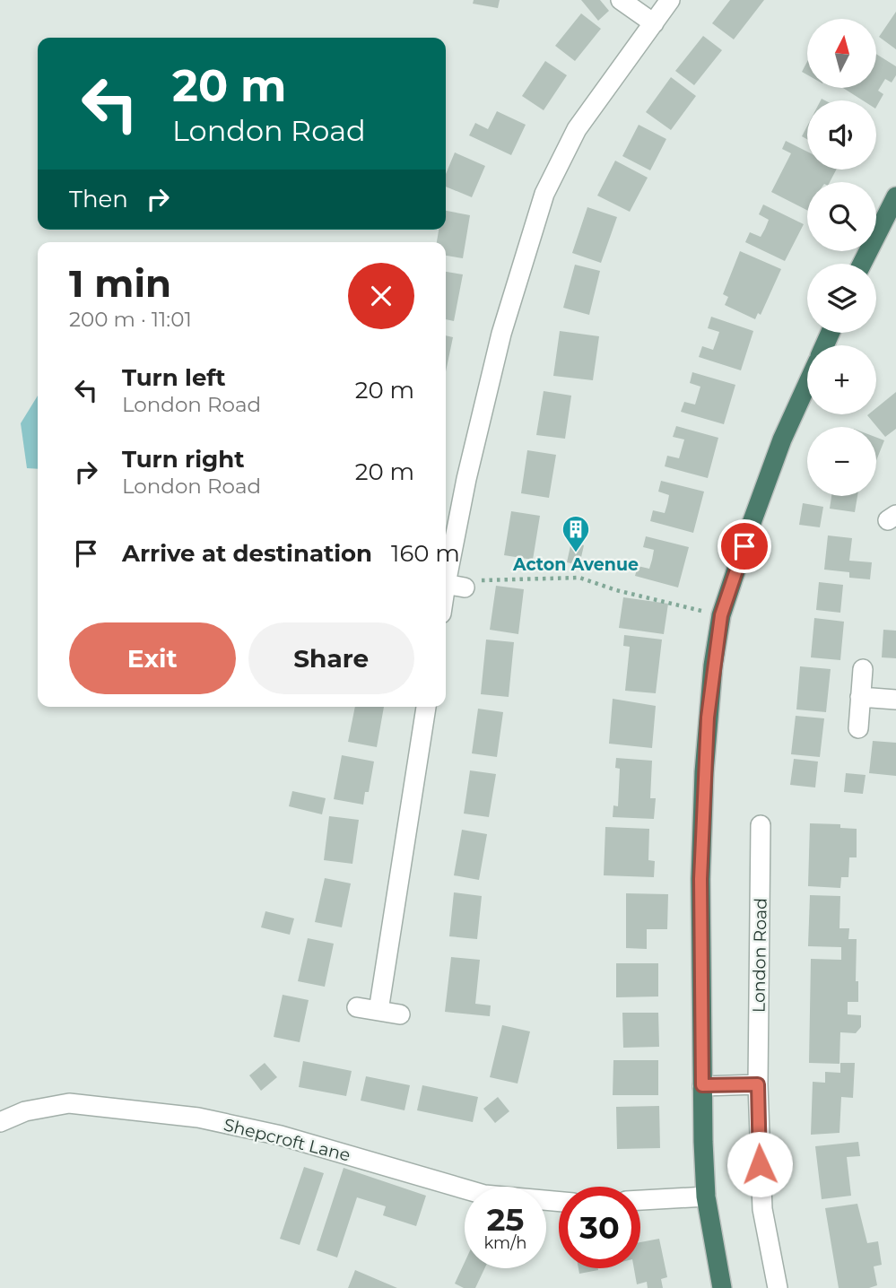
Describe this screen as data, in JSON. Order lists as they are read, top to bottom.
{
  "streets": {
    "street": ["London Road", "Shepcroft Lane"]
  },
  "places": {
    "building": ["Acton Avenue"]
  },
  "north": "top",
  "page": {
    "map_buttons": ["+", "−"],
    "turn": ["20 m", "London Road"],
    "then": "Then",
    "heading": ["1 min", "200 m · 11:01"],
    "list": [
      {
        "name": "Turn left",
        "note": "London Road",
        "value": "20 m"
      },
      {
        "name": "Turn right",
        "note": "London Road",
        "value": "20 m"
      },
      {
        "name": "Arrive at destination",
        "value": "160 m"
      }
    ],
    "buttons": ["Exit", "Share"],
    "speed": "25 km/h",
    "limit": "30"
  }
}
